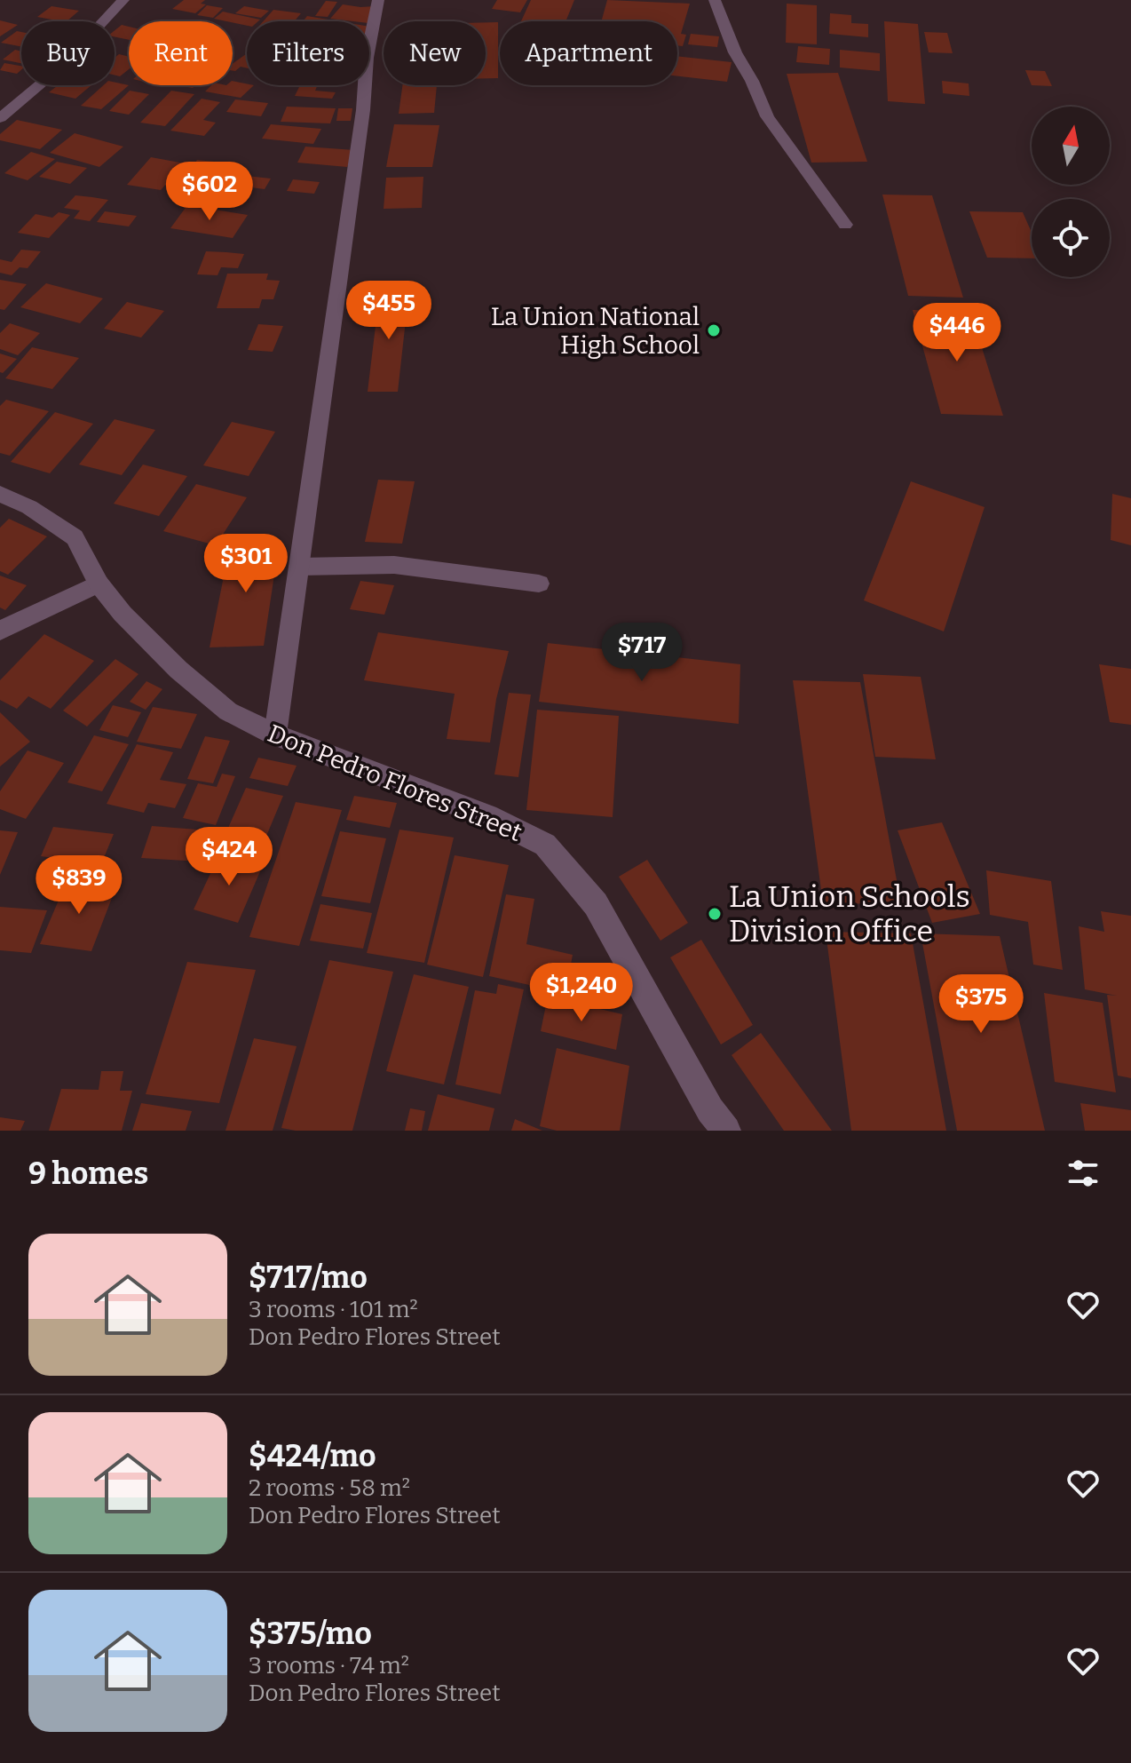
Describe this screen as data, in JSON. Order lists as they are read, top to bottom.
{
  "streets": {
    "street": ["Don Pedro Flores Street"]
  },
  "places": ["La Union National High School", "La Union Schools Division Office"],
  "north": "top",
  "page": {
    "chip": [
      "Buy",
      "Rent",
      "Filters",
      "New",
      "Apartment"
    ],
    "price": [
      "$602",
      "$455",
      "$446",
      "$301",
      "$717",
      "$424",
      "$839",
      "$1,240",
      "$375"
    ],
    "heading": "9 homes",
    "list": [
      {
        "name": "$717/mo",
        "note": "3 rooms · 101 m² · Don Pedro Flores Street"
      },
      {
        "name": "$424/mo",
        "note": "2 rooms · 58 m² · Don Pedro Flores Street"
      },
      {
        "name": "$375/mo",
        "note": "3 rooms · 74 m² · Don Pedro Flores Street"
      }
    ]
  }
}
